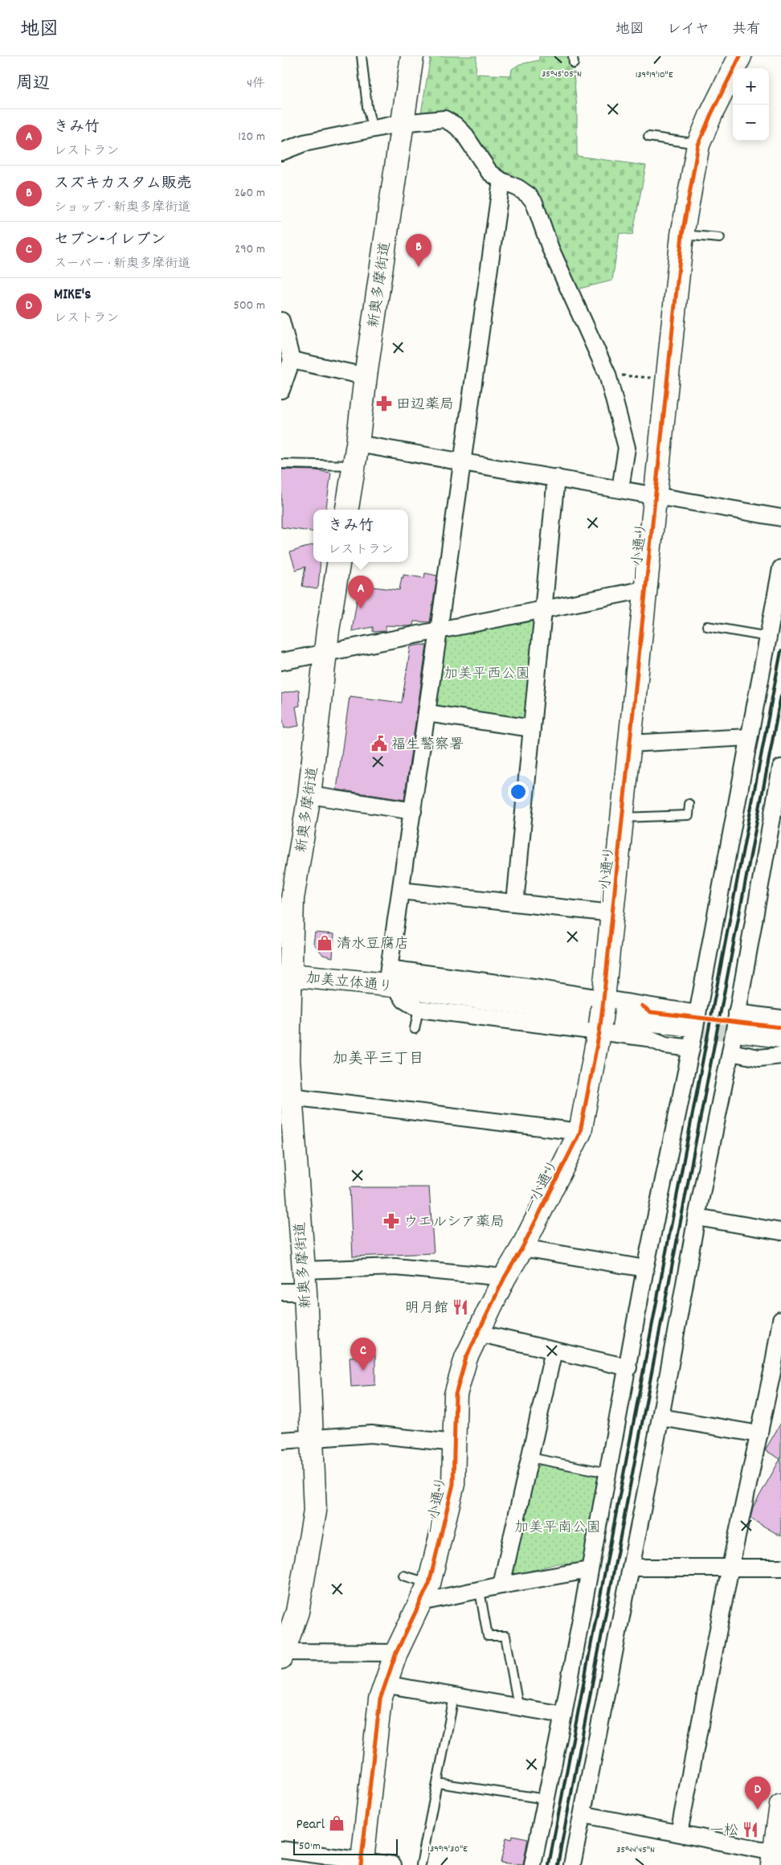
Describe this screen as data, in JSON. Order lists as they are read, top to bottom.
{
  "streets": {
    "street": ["新奥多摩街道", "一小通り", "加美立体通り"]
  },
  "crossings": [
    ["新奥多摩街道", "加美立体通り"]
  ],
  "districts": ["加美平三丁目"],
  "parks": ["加美平西公園", "加美平南公園"],
  "places": {
    "pharmacy": ["田辺薬局", "ウエルシア薬局"],
    "public building": ["福生警察署"],
    "shop": ["清水豆腐店", "Pearl"],
    "restaurant": ["明月館", "一松"]
  },
  "scale_bar": "50 m",
  "page": {
    "header": "地図",
    "nav": ["地図", "レイヤ", "共有"],
    "heading": ["周辺", "4件"],
    "map_buttons": ["+", "−"],
    "list": [
      {
        "mark": "A",
        "name": "きみ竹",
        "note": "レストラン",
        "value": "120 m"
      },
      {
        "mark": "B",
        "name": "スズキカスタム販売",
        "note": "ショップ · 新奥多摩街道",
        "value": "260 m"
      },
      {
        "mark": "C",
        "name": "セブン-イレブン",
        "note": "スーパー · 新奥多摩街道",
        "value": "290 m"
      },
      {
        "mark": "D",
        "name": "MIKE's",
        "note": "レストラン",
        "value": "500 m"
      }
    ],
    "pins": [
      "B",
      "A",
      "C",
      "D"
    ],
    "popup": ["きみ竹", "レストラン"],
    "scale": "50 m"
  },
  "coordinates": [
    "35°45'05\"N",
    "139°19'10\"E",
    "139°19'30\"E",
    "35°44'45\"N"
  ]
}
